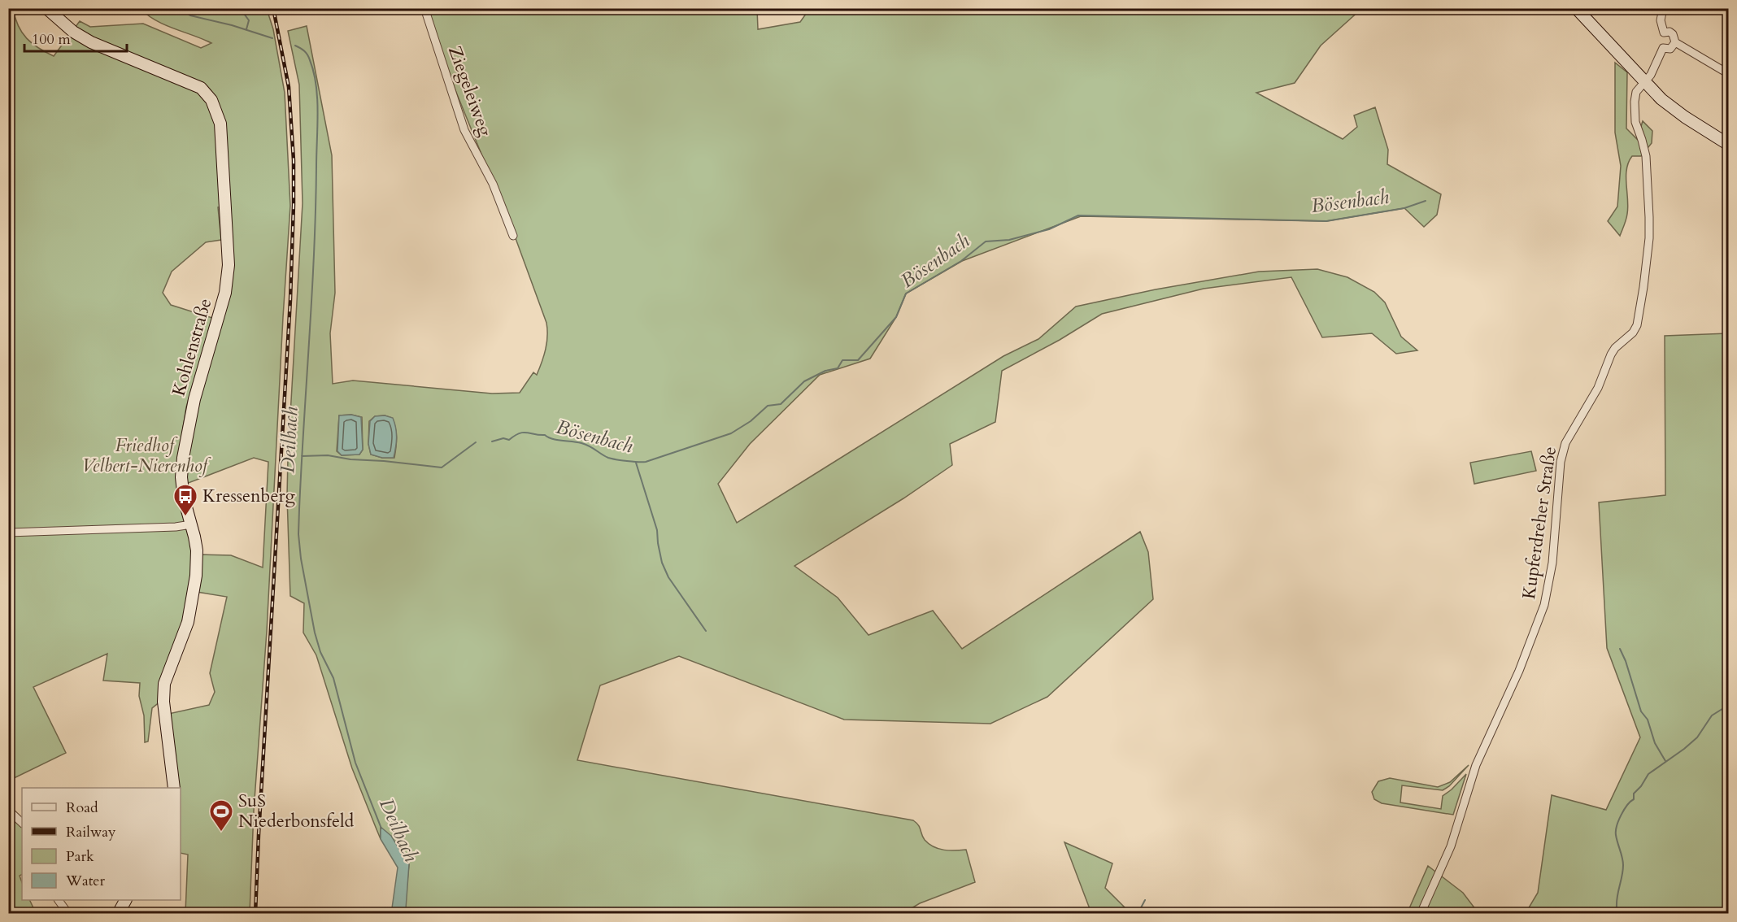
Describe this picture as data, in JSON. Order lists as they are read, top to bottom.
{
  "streets": {
    "main road": ["Kohlenstraße"],
    "street": ["Ziegeleiweg", "Kupferdreher Straße"]
  },
  "water": ["Bösenbach", "Deilbach"],
  "parks": ["Friedhof Velbert-Nierenhof"],
  "places": {
    "bus stop": ["Kressenberg"],
    "sports": ["SuS Niederbonsfeld"]
  },
  "legend": [
    "Road",
    "Railway",
    "Park",
    "Water"
  ],
  "scale_bar": "100 m"
}
